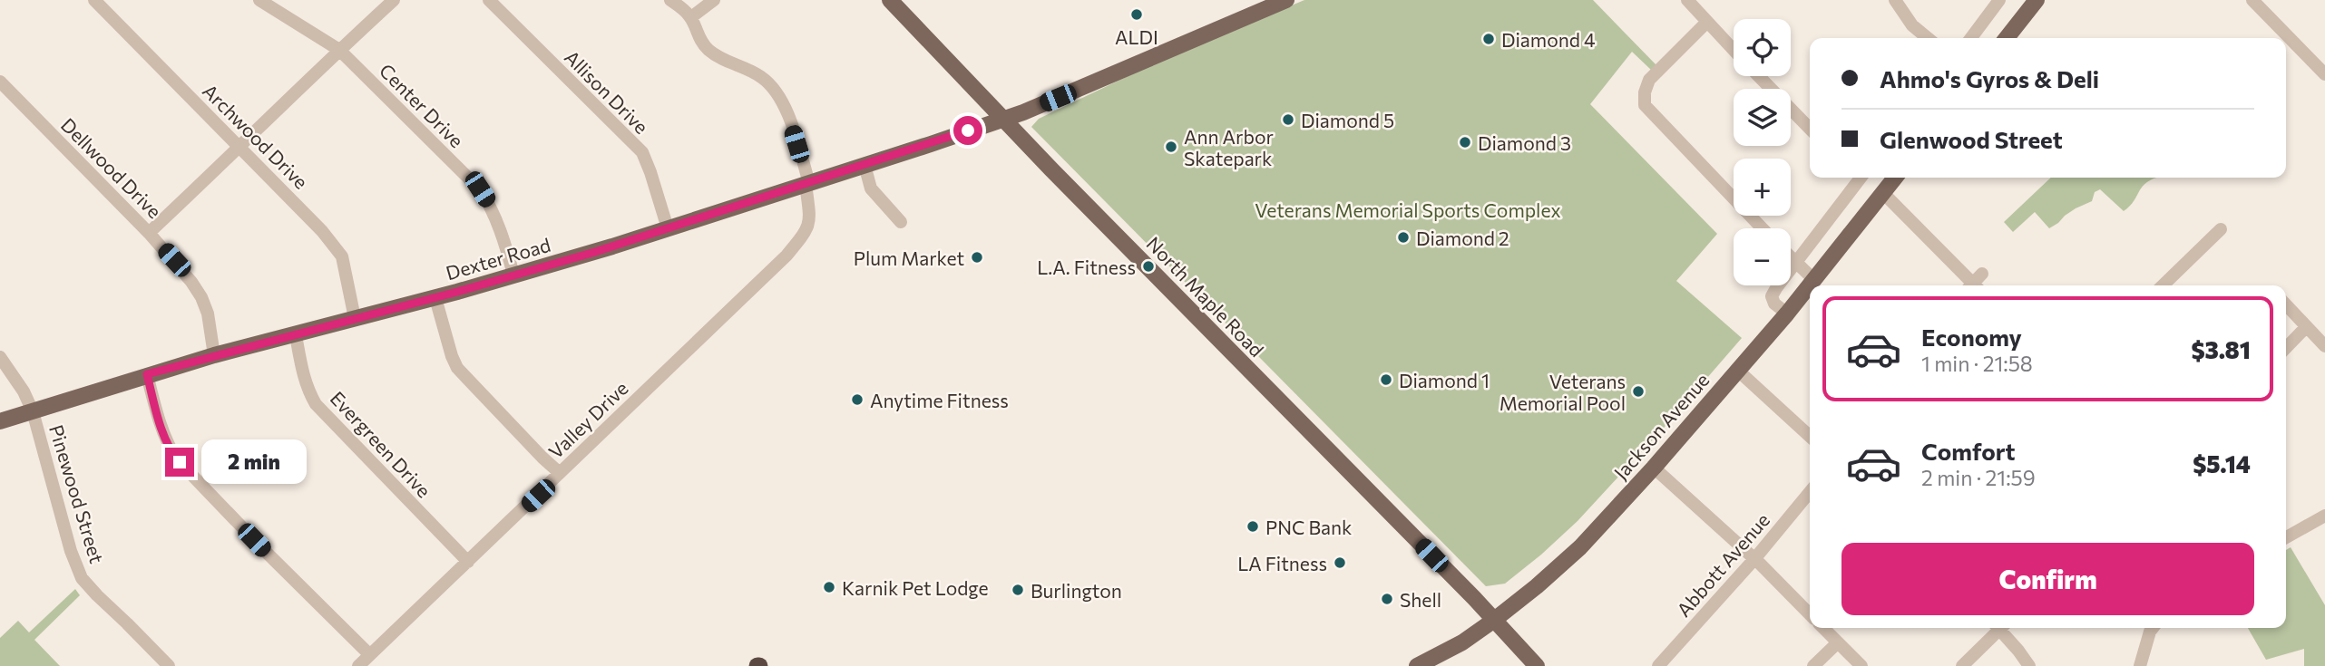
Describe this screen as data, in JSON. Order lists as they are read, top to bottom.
{
  "streets": {
    "main road": ["Dexter Road", "North Maple Road", "Jackson Avenue"],
    "street": [
      "Allison Drive",
      "Center Drive",
      "Archwood Drive",
      "Dellwood Drive",
      "Valley Drive",
      "Evergreen Drive",
      "Pinewood Street",
      "Abbott Avenue"
    ]
  },
  "crossings": [
    ["Allison Drive", "Dexter Road"],
    ["Center Drive", "Dexter Road"],
    ["Archwood Drive", "Dexter Road"],
    ["Dellwood Drive", "Dexter Road"],
    ["Dexter Road", "North Maple Road"],
    ["Dexter Road", "Valley Drive"],
    ["Dexter Road", "Evergreen Drive"],
    ["Dexter Road", "Pinewood Street"],
    ["North Maple Road", "Jackson Avenue"],
    ["Valley Drive", "Evergreen Drive"]
  ],
  "parks": ["Veterans Memorial Sports Complex"],
  "places": [
    "ALDI",
    "Diamond 4",
    "Diamond 5",
    "Diamond 3",
    "Ann Arbor Skatepark",
    "Diamond 2",
    "Plum Market",
    "L.A. Fitness",
    "Diamond 1",
    "Veterans Memorial Pool",
    "Anytime Fitness",
    "PNC Bank",
    "LA Fitness",
    "Karnik Pet Lodge",
    "Burlington",
    "Shell"
  ],
  "page": {
    "map_buttons": ["+", "−"],
    "banner": ["Ahmo's Gyros & Deli", "Glenwood Street"],
    "list": [
      {
        "name": "Economy",
        "note": "1 min · 21:58",
        "value": "$3.81"
      },
      {
        "name": "Comfort",
        "note": "2 min · 21:59",
        "value": "$5.14"
      }
    ],
    "bubble": "2 min",
    "buttons": "Confirm"
  }
}
